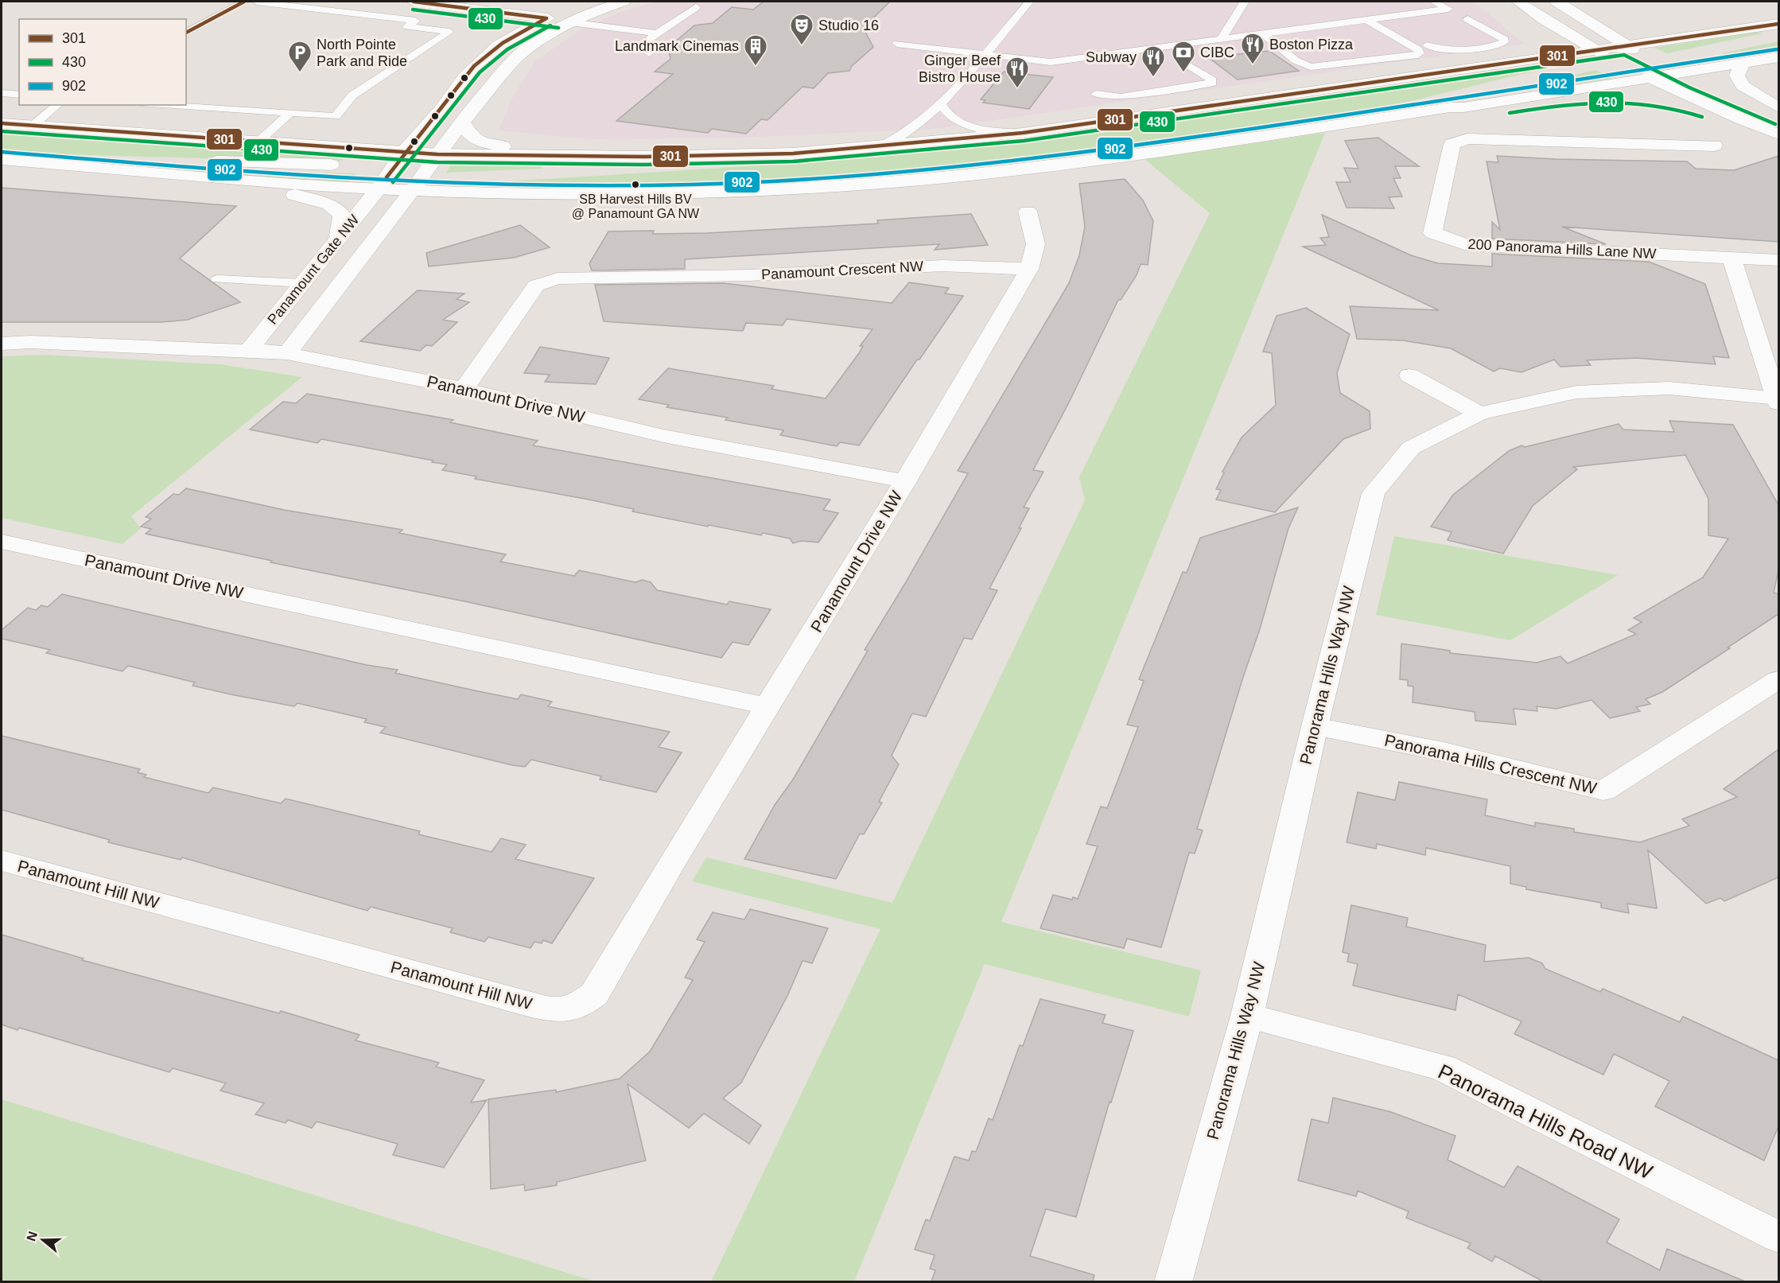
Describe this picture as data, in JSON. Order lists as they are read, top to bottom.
{
  "streets": {
    "street": [
      "200 Panorama Hills Lane NW",
      "Panamount Gate NW",
      "Panamount Crescent NW",
      "Panamount Drive NW",
      "Panorama Hills Way NW",
      "Panorama Hills Crescent NW",
      "Panamount Hill NW",
      "Panorama Hills Road NW"
    ]
  },
  "crossings": [
    ["Panamount Gate NW", "Panamount Drive NW"],
    ["Panamount Crescent NW", "Panamount Drive NW"],
    ["Panamount Drive NW", "Panamount Hill NW"],
    ["Panorama Hills Way NW", "Panorama Hills Crescent NW"],
    ["Panorama Hills Way NW", "Panorama Hills Road NW"]
  ],
  "places": {
    "theatre": ["Studio 16"],
    "restaurant": ["Boston Pizza", "Subway", "Ginger Beef Bistro House"],
    "building": ["Landmark Cinemas"],
    "parking": ["North Pointe Park and Ride"],
    "bank": ["CIBC"],
    "other": ["SB Harvest Hills BV @ Panamount GA NW"]
  },
  "lines": ["transit line 301", "transit line 430", "transit line 902"],
  "legend": ["301", "430", "902"],
  "north": "left"
}
